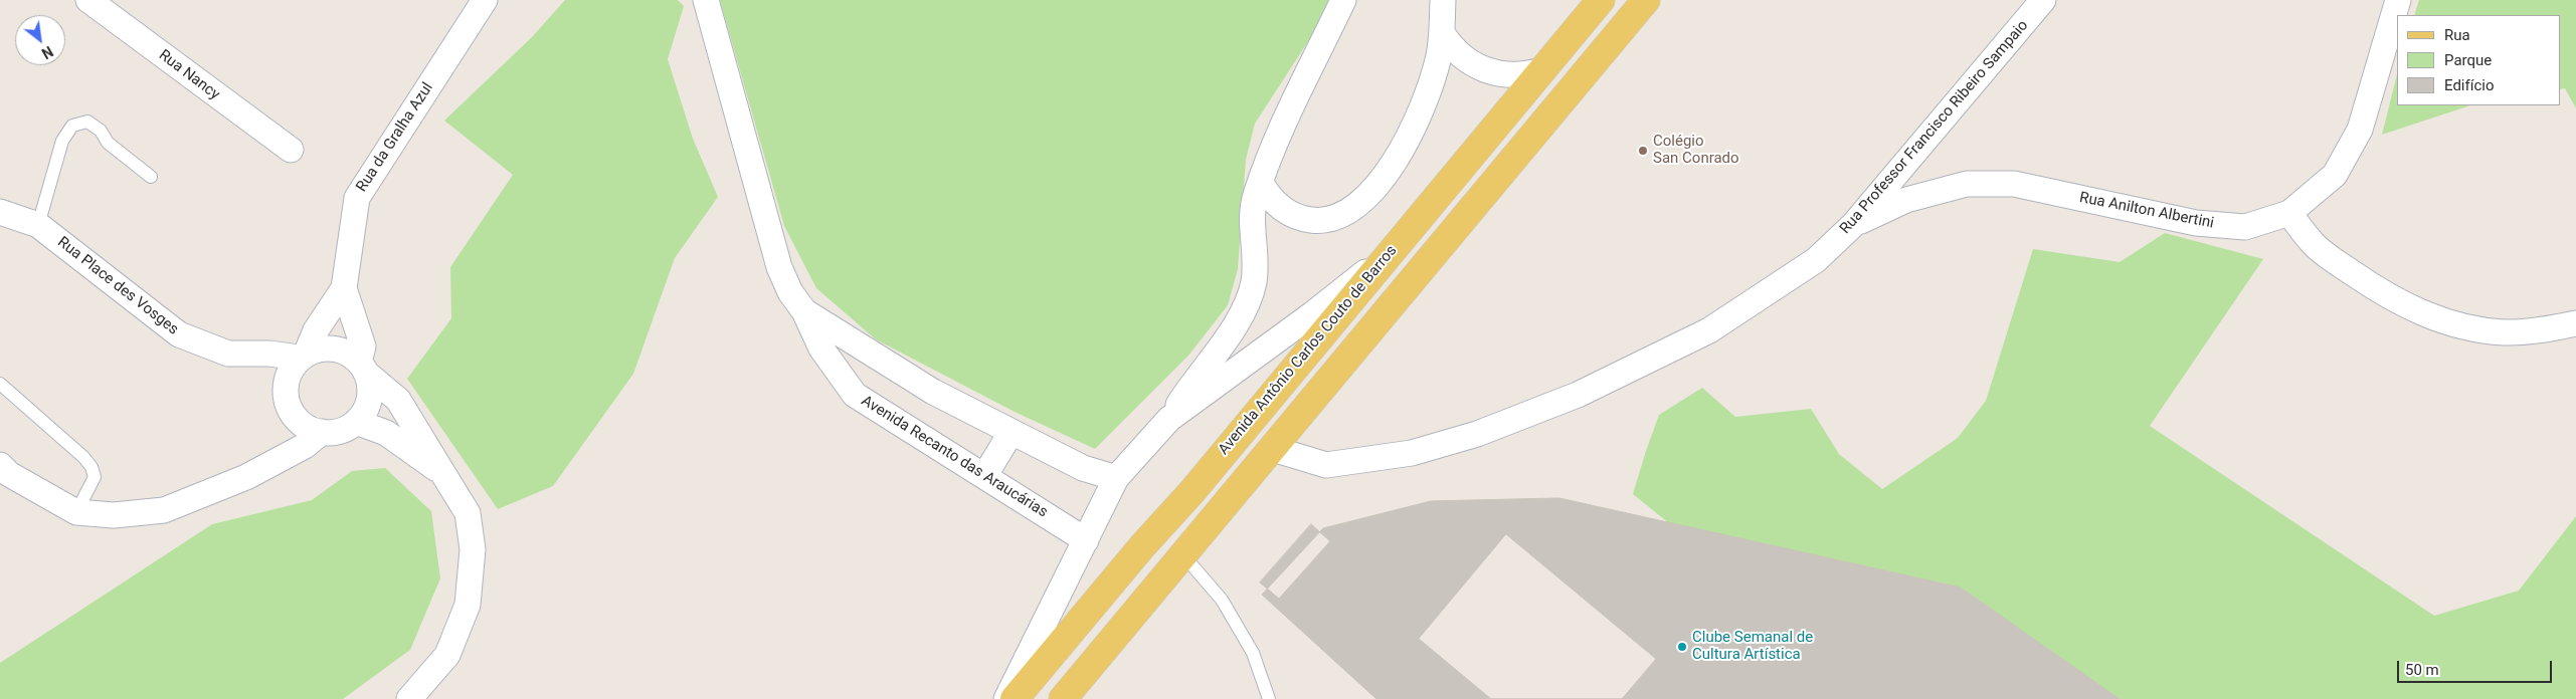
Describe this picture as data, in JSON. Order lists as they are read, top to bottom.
{
  "streets": {
    "main road": ["Avenida Antônio Carlos Couto de Barros"],
    "street": [
      "Rua Nancy",
      "Rua Professor Francisco Ribeiro Sampaio",
      "Rua da Gralha Azul",
      "Rua Anilton Albertini",
      "Rua Place des Vosges",
      "Avenida Recanto das Araucárias"
    ]
  },
  "crossings": [
    ["Rua Professor Francisco Ribeiro Sampaio", "Rua Anilton Albertini"],
    ["Rua da Gralha Azul", "Rua Place des Vosges"]
  ],
  "places": ["Colégio San Conrado", "Clube Semanal de Cultura Artística"],
  "legend": ["Rua", "Parque", "Edifício"],
  "scale_bar": "50 m",
  "north": "bottom right"
}
